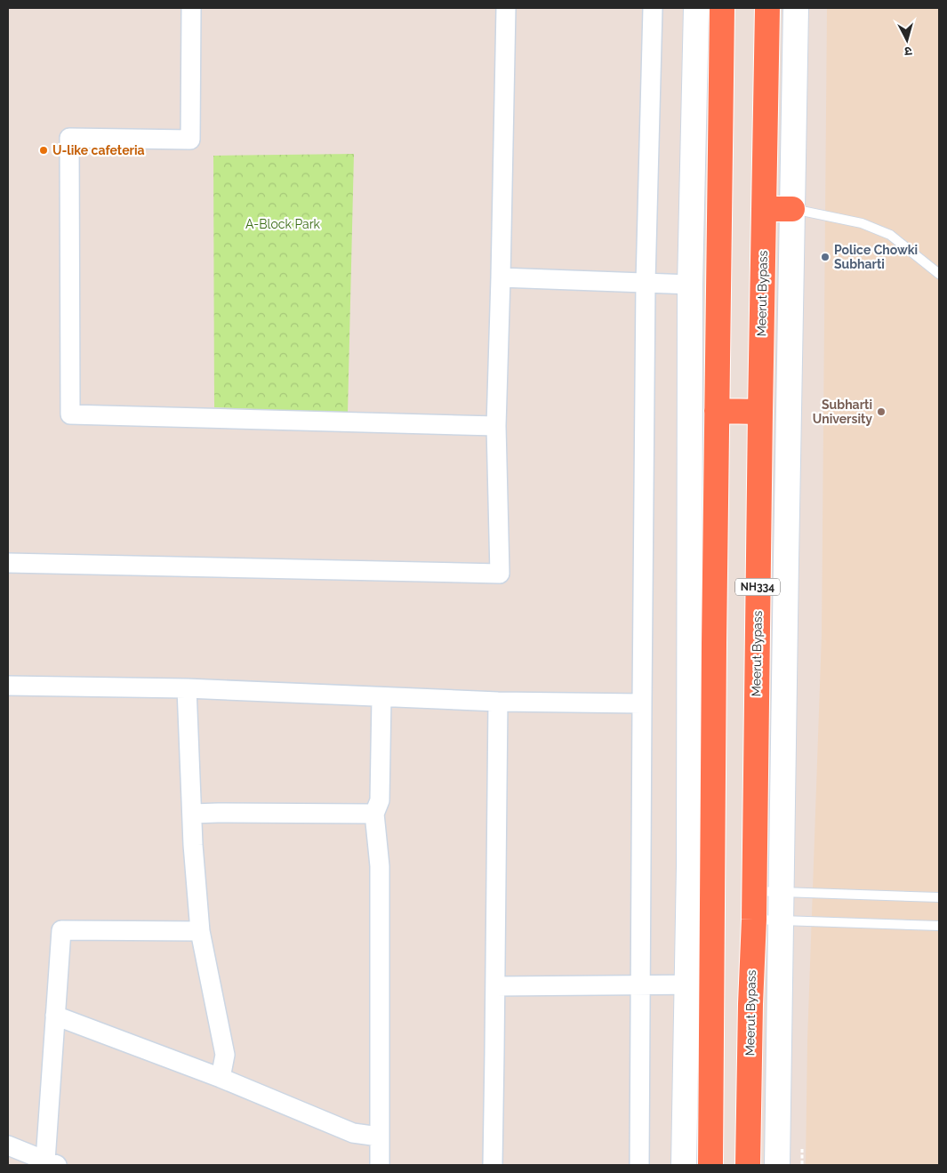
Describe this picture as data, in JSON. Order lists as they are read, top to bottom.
{
  "streets": {
    "highway": ["Meerut Bypass", "NH334"]
  },
  "parks": ["A-Block Park"],
  "places": ["U-like cafeteria", "Police Chowki Subharti", "Subharti University"],
  "north": "bottom"
}
